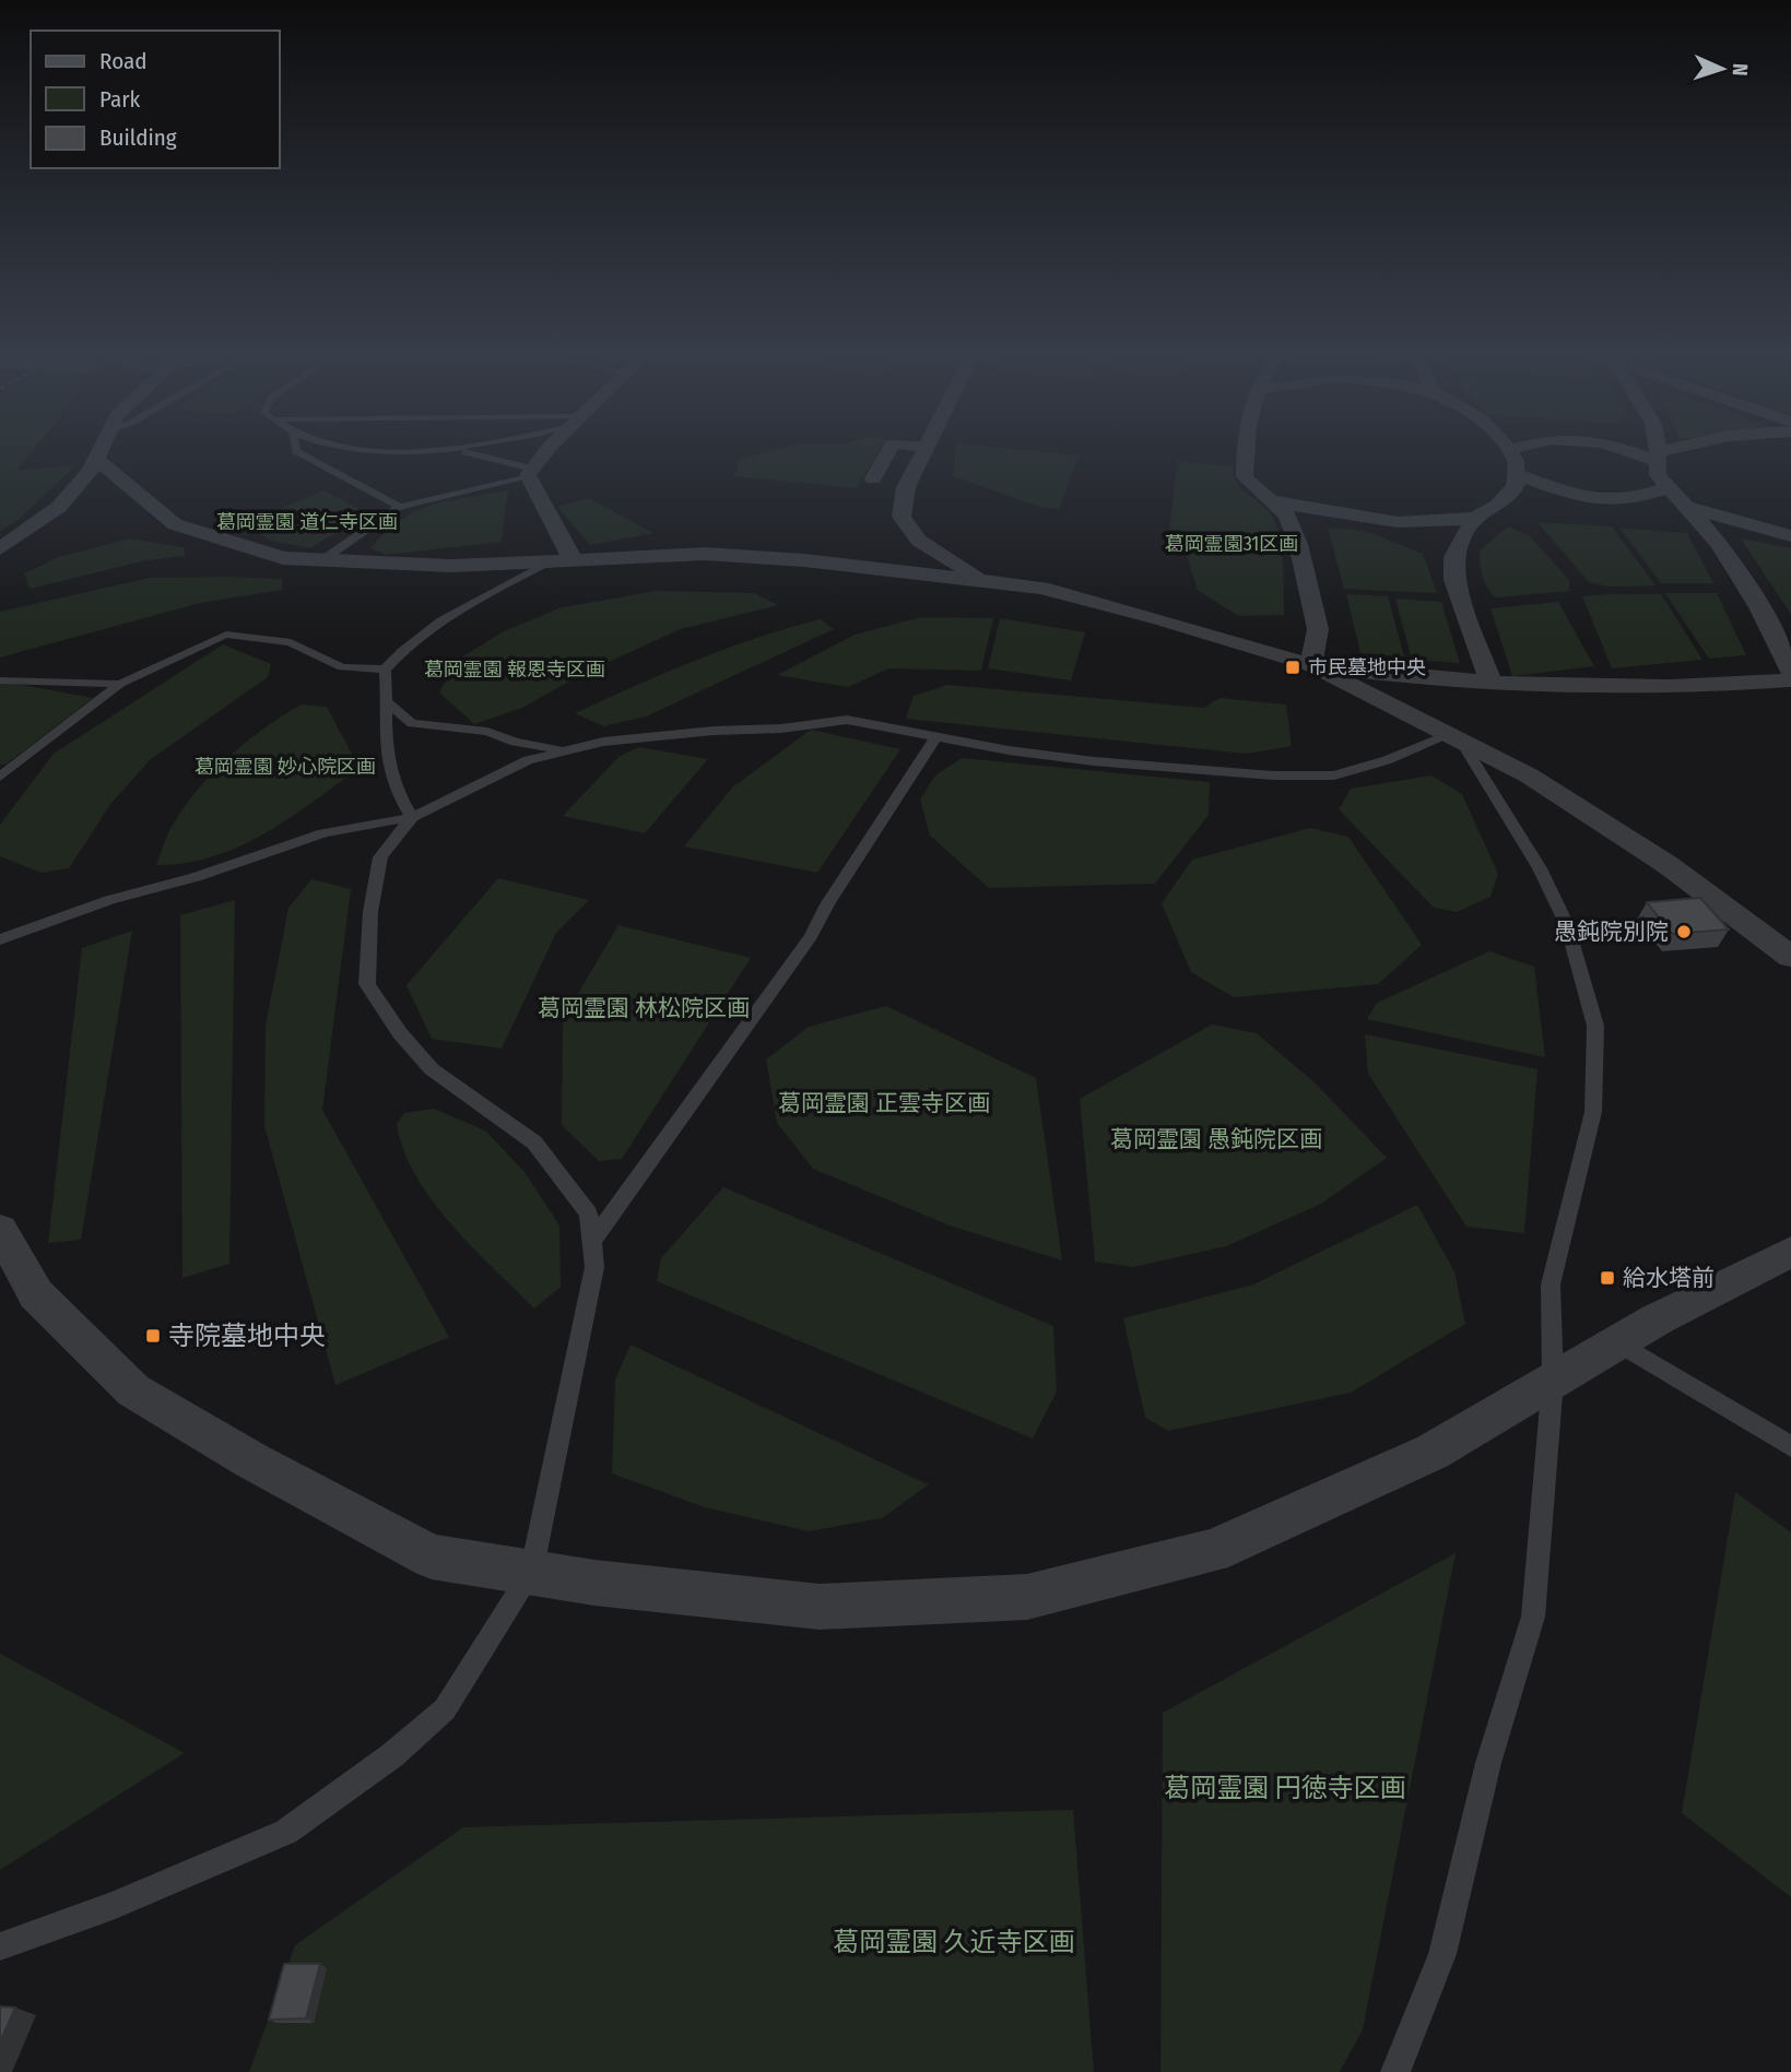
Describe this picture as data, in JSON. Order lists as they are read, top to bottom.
{
  "parks": [
    "葛岡霊園 道仁寺区画",
    "葛岡霊園31区画",
    "葛岡霊園 報恩寺区画",
    "葛岡霊園 妙心院区画",
    "葛岡霊園 林松院区画",
    "葛岡霊園 正雲寺区画",
    "葛岡霊園 愚鈍院区画",
    "葛岡霊園 円徳寺区画",
    "葛岡霊園 久近寺区画"
  ],
  "places": {
    "transit": ["市民墓地中央", "給水塔前", "寺院墓地中央"],
    "other": ["愚鈍院別院"]
  },
  "legend": ["Road", "Park", "Building"],
  "north": "right"
}
